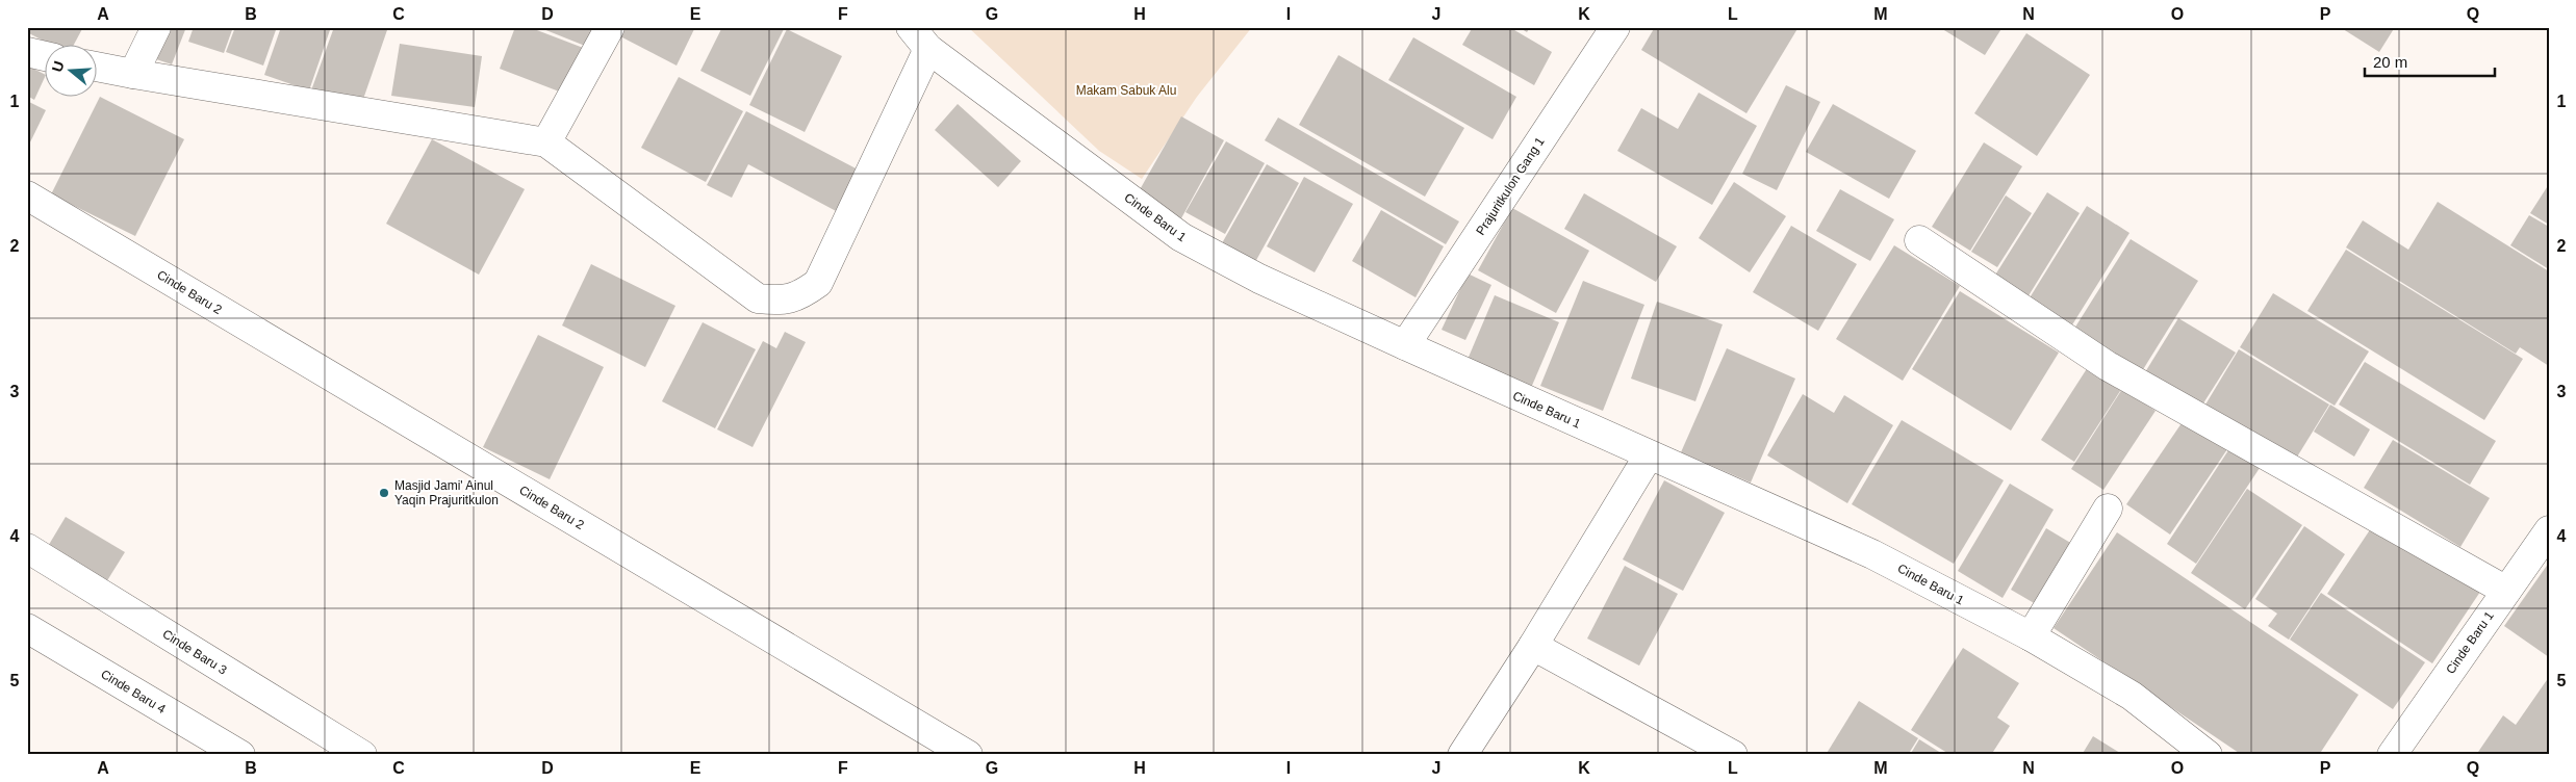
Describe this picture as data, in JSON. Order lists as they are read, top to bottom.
{
  "streets": {
    "street": [
      "Prajuritkulon Gang 1",
      "Cinde Baru 1",
      "Cinde Baru 2",
      "Cinde Baru 3",
      "Cinde Baru 4"
    ]
  },
  "crossings": [
    ["Prajuritkulon Gang 1", "Cinde Baru 1"]
  ],
  "parks": ["Makam Sabuk Alu"],
  "places": ["Masjid Jami' Ainul Yaqin Prajuritkulon"],
  "scale_bar": "20 m",
  "north": "left",
  "grid": {
    "columns": [
      "A",
      "B",
      "C",
      "D",
      "E",
      "F",
      "G",
      "H",
      "I",
      "J",
      "K",
      "L",
      "M",
      "N",
      "O",
      "P",
      "Q"
    ],
    "rows": [
      "1",
      "2",
      "3",
      "4",
      "5"
    ]
  }
}
